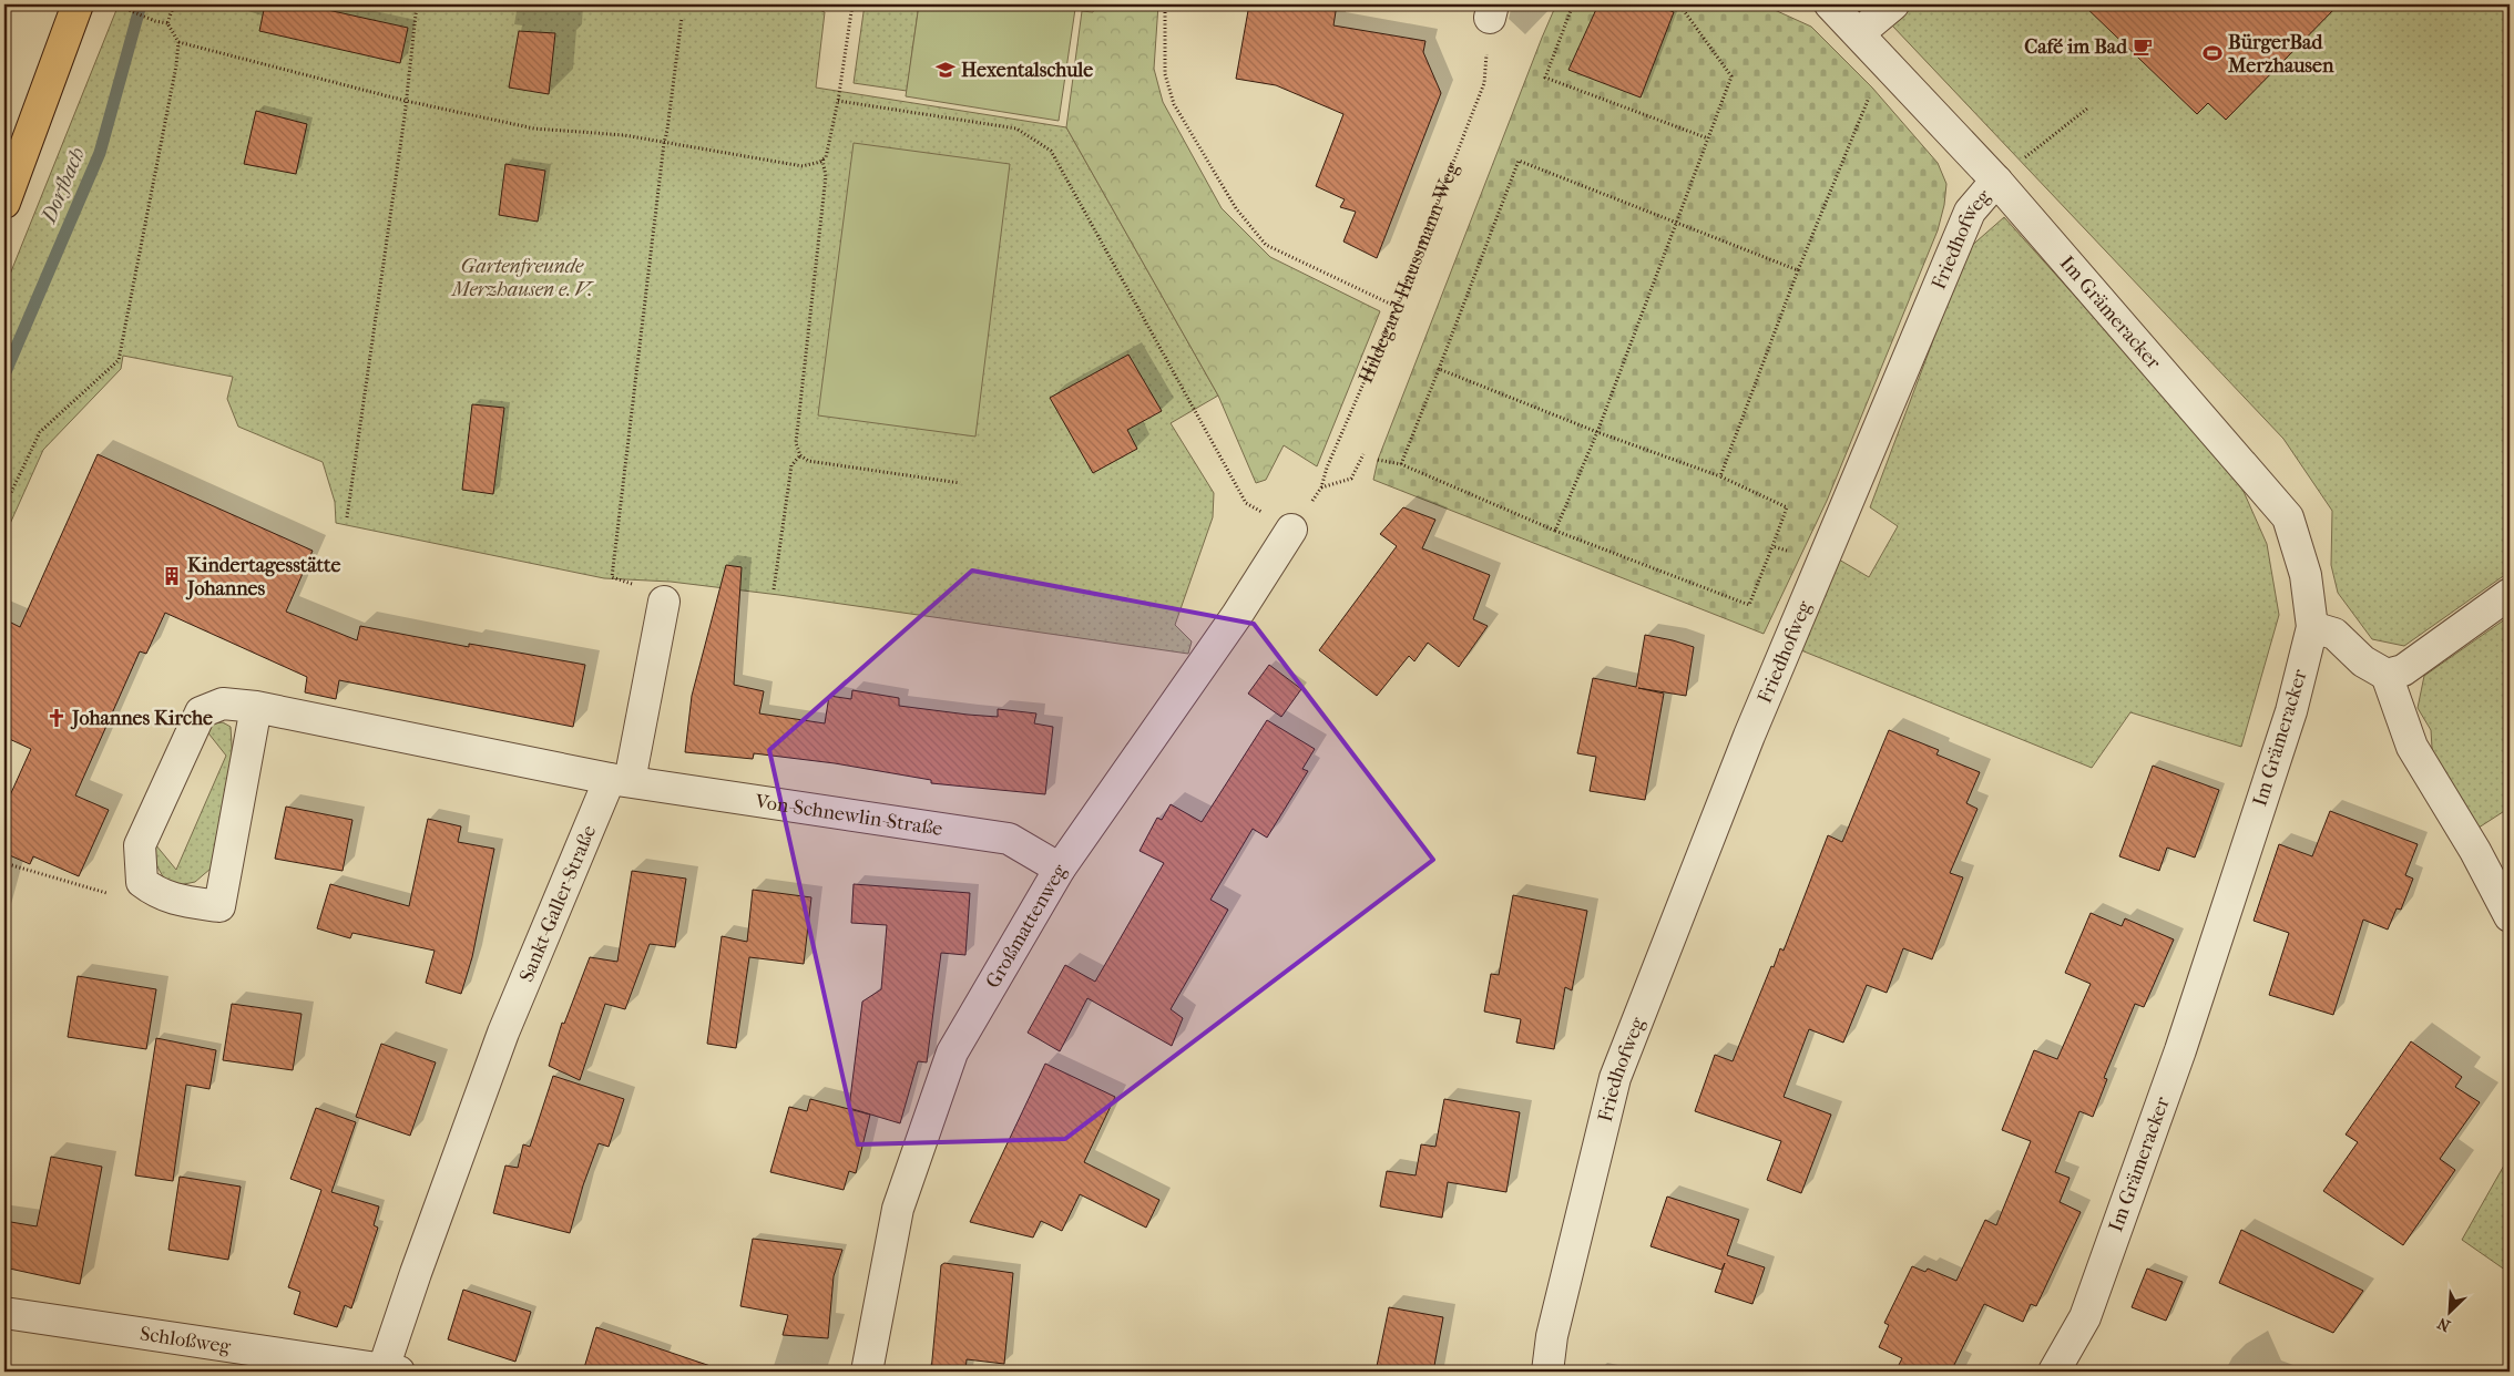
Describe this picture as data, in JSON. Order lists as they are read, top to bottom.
{
  "streets": {
    "street": [
      "Friedhofweg",
      "Im Grämeracker",
      "Von-Schnewlin-Straße",
      "Sankt-Galler-Straße",
      "Großmattenweg",
      "Schloßweg"
    ],
    "path": ["Hildegard-Haussmann-Weg"]
  },
  "crossings": [
    ["Friedhofweg", "Im Grämeracker"],
    ["Hildegard-Haussmann-Weg", "Großmattenweg"],
    ["Von-Schnewlin-Straße", "Sankt-Galler-Straße"],
    ["Von-Schnewlin-Straße", "Großmattenweg"],
    ["Sankt-Galler-Straße", "Schloßweg"]
  ],
  "water": ["Dorfbach"],
  "parks": ["Gartenfreunde Merzhausen e. V."],
  "places": {
    "cafe": ["Café im Bad"],
    "sports": ["BürgerBad Merzhausen"],
    "school or university": ["Hexentalschule"],
    "building": ["Kindertagesstätte Johannes"],
    "church": ["Johannes Kirche"]
  },
  "north": "bottom left"
}
